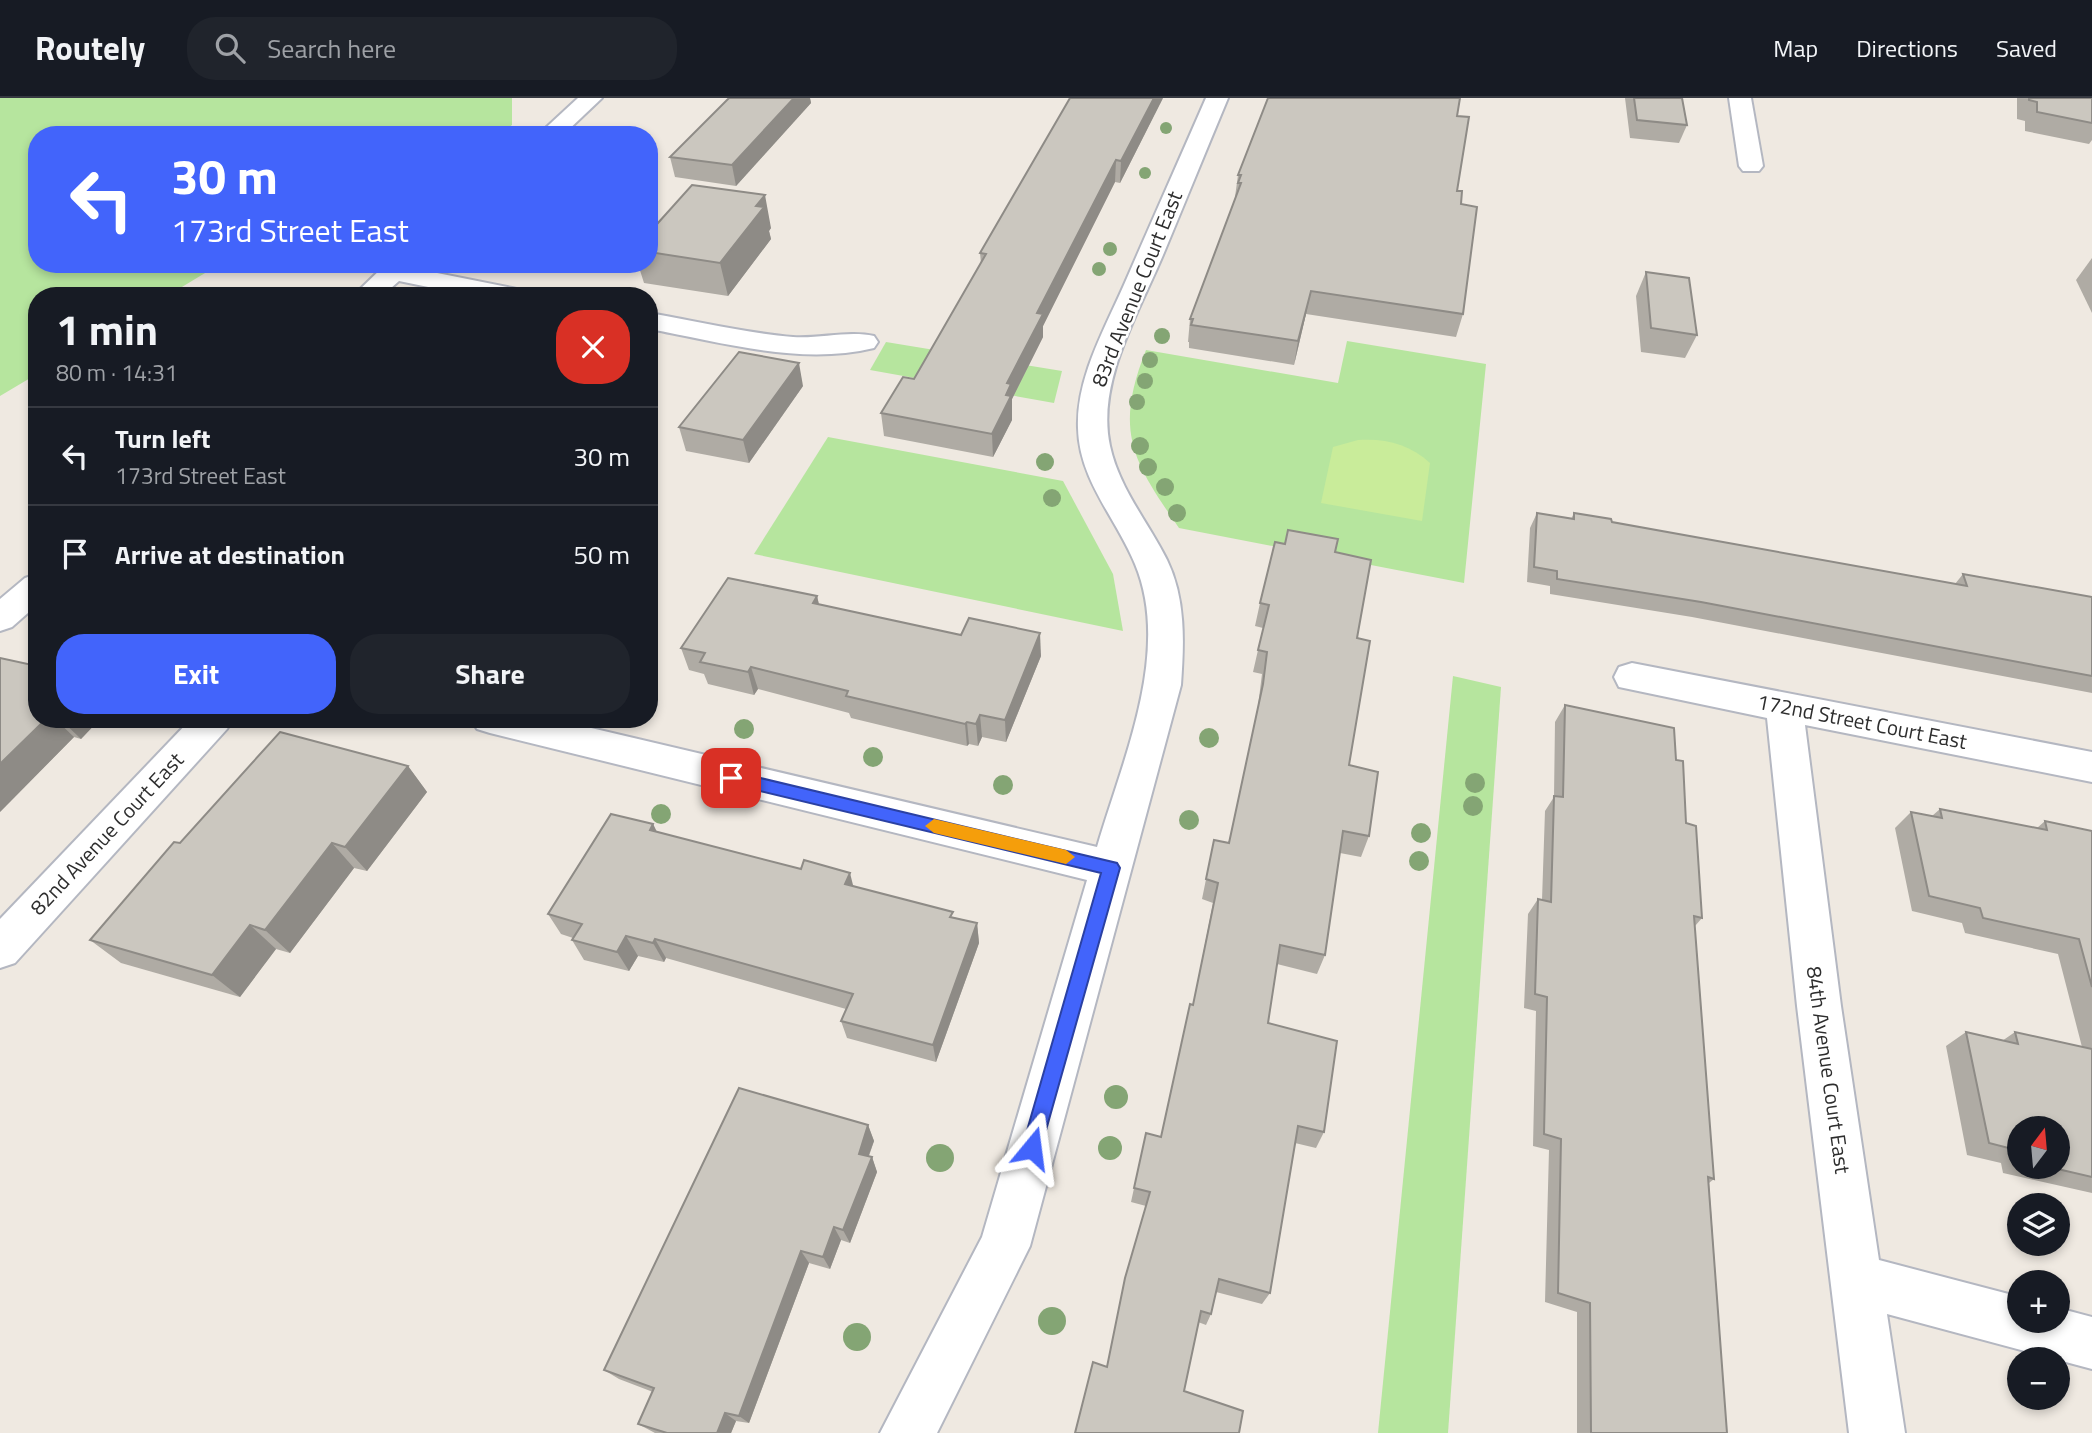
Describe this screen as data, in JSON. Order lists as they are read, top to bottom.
{
  "streets": {
    "street": [
      "83rd Avenue Court East",
      "172nd Street Court East",
      "82nd Avenue Court East",
      "84th Avenue Court East"
    ]
  },
  "crossings": [
    ["172nd Street Court East", "84th Avenue Court East"]
  ],
  "north": "top",
  "page": {
    "header": "Routely",
    "search": "Search here",
    "nav": ["Map", "Directions", "Saved"],
    "turn": ["30 m", "173rd Street East"],
    "heading": ["1 min", "80 m · 14:31"],
    "list": [
      {
        "name": "Turn left",
        "note": "173rd Street East",
        "value": "30 m"
      },
      {
        "name": "Arrive at destination",
        "value": "50 m"
      }
    ],
    "buttons": ["Exit", "Share"],
    "map_buttons": ["+", "−"]
  }
}
